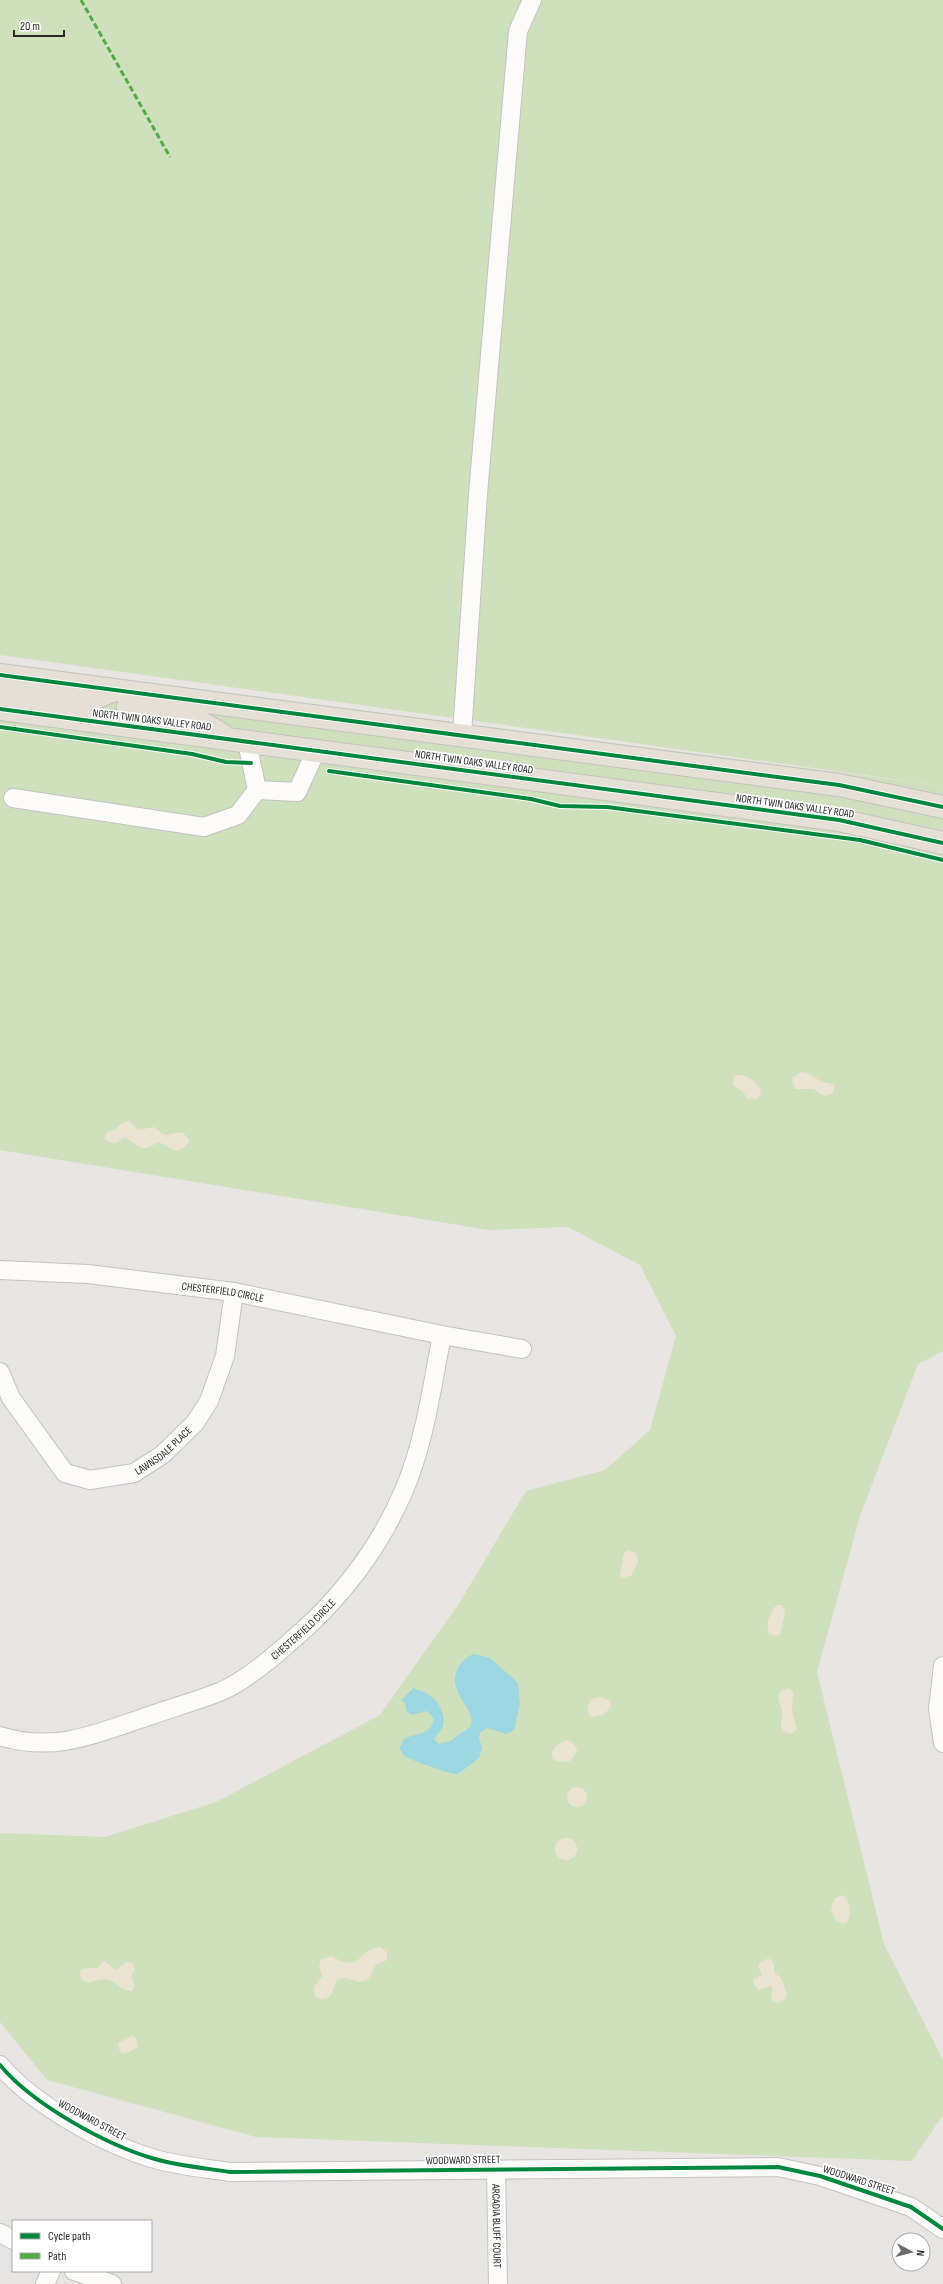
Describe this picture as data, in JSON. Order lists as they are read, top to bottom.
{
  "streets": {
    "main road": ["NORTH TWIN OAKS VALLEY ROAD"],
    "street": [
      "CHESTERFIELD CIRCLE",
      "LAWNSDALE PLACE",
      "WOODWARD STREET",
      "ARCADIA BLUFF COURT"
    ]
  },
  "crossings": [
    ["CHESTERFIELD CIRCLE", "LAWNSDALE PLACE"],
    ["WOODWARD STREET", "ARCADIA BLUFF COURT"]
  ],
  "legend": ["Cycle path", "Path"],
  "scale_bar": "20 m",
  "north": "right"
}
